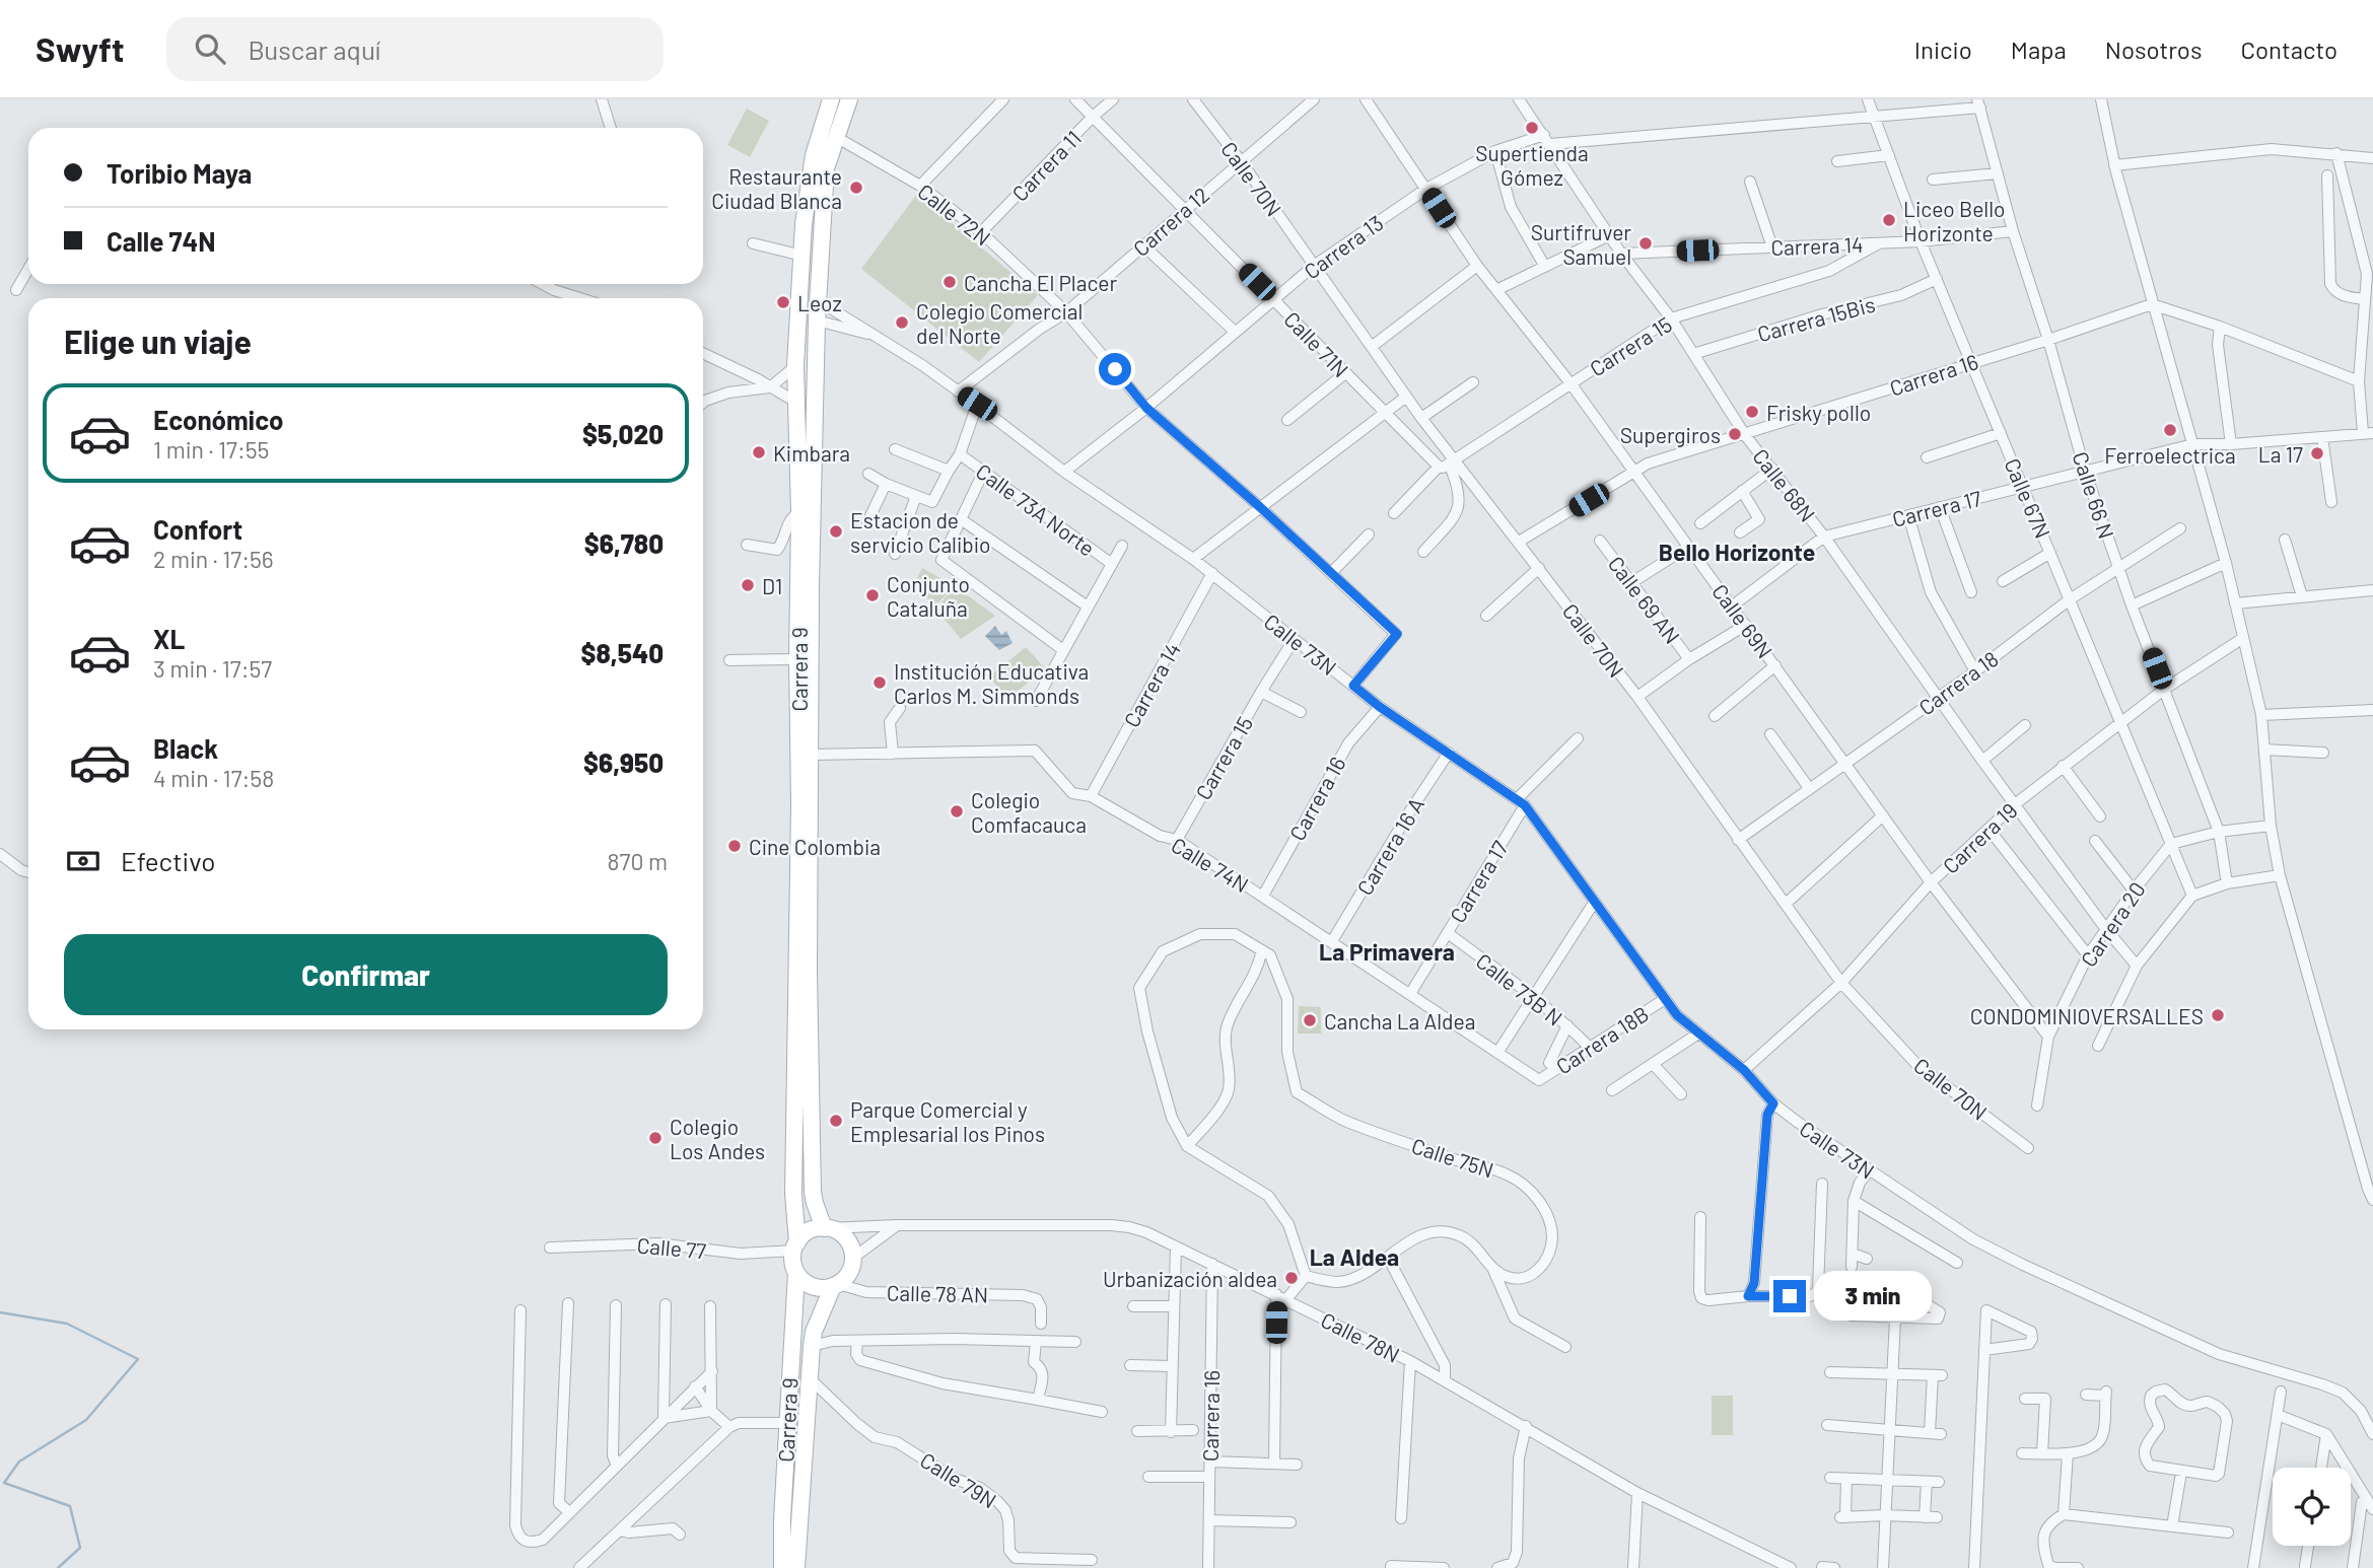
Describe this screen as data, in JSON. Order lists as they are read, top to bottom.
{
  "streets": {
    "main road": ["Carrera 9"],
    "street": [
      "Carrera 11",
      "Calle 70N",
      "Calle 72N",
      "Carrera 12",
      "Carrera 14",
      "Carrera 13",
      "Carrera 15Bis",
      "Calle 71N",
      "Carrera 15",
      "Carrera 16",
      "Calle 68N",
      "Calle 66 N",
      "Calle 67N",
      "Carrera 17",
      "Calle 73A Norte",
      "Calle 69 AN",
      "Calle 69N",
      "Calle 73N",
      "Carrera 18",
      "Carrera 19",
      "Carrera 16 A",
      "Calle 74N",
      "Carrera 20",
      "Calle 73B N",
      "Carrera 18B",
      "Calle 75N",
      "Calle 77",
      "Calle 78 AN",
      "Calle 78N",
      "Calle 79N"
    ]
  },
  "crossings": [
    ["Carrera 11", "Calle 72N"],
    ["Carrera 11", "Calle 71N"],
    ["Calle 70N", "Carrera 12"],
    ["Calle 70N", "Carrera 13"],
    ["Calle 70N", "Calle 71N"],
    ["Calle 70N", "Carrera 15"],
    ["Calle 70N", "Carrera 16"],
    ["Calle 70N", "Carrera 18"],
    ["Calle 70N", "Carrera 19"],
    ["Calle 72N", "Carrera 12"],
    ["Calle 72N", "Carrera 13"],
    ["Calle 72N", "Calle 73N"],
    ["Calle 72N", "Carrera 9"],
    ["Carrera 12", "Calle 71N"],
    ["Carrera 12", "Calle 73N"],
    ["Carrera 14", "Carrera 15"],
    ["Carrera 14", "Calle 68N"],
    ["Carrera 14", "Calle 66 N"],
    ["Carrera 14", "Calle 67N"],
    ["Carrera 14", "Calle 73N"],
    ["Carrera 14", "Calle 74N"],
    ["Carrera 13", "Calle 71N"],
    ["Carrera 13", "Calle 68N"],
    ["Carrera 13", "Calle 69N"],
    ["Carrera 13", "Calle 73N"],
    ["Carrera 15Bis", "Calle 68N"],
    ["Carrera 15Bis", "Calle 67N"],
    ["Calle 71N", "Carrera 15"],
    ["Carrera 15", "Calle 68N"],
    ["Carrera 15", "Calle 69N"],
    ["Carrera 15", "Calle 73N"],
    ["Carrera 15", "Calle 74N"],
    ["Carrera 16", "Calle 68N"],
    ["Carrera 16", "Calle 66 N"],
    ["Carrera 16", "Calle 67N"],
    ["Carrera 16", "Calle 69N"],
    ["Carrera 16", "Calle 73N"],
    ["Carrera 16", "Calle 74N"],
    ["Carrera 16", "Calle 78N"],
    ["Calle 68N", "Carrera 17"],
    ["Calle 68N", "Carrera 18"],
    ["Calle 68N", "Carrera 19"],
    ["Calle 68N", "Carrera 20"],
    ["Calle 66 N", "Carrera 17"],
    ["Calle 66 N", "Carrera 18"],
    ["Calle 66 N", "Carrera 19"],
    ["Calle 67N", "Carrera 17"],
    ["Calle 67N", "Carrera 18"],
    ["Calle 67N", "Carrera 19"],
    ["Calle 67N", "Carrera 20"],
    ["Carrera 17", "Calle 69N"],
    ["Carrera 17", "Calle 73N"],
    ["Carrera 17", "Calle 74N"],
    ["Carrera 17", "Calle 73B N"],
    ["Calle 69N", "Carrera 18"],
    ["Calle 69N", "Carrera 19"],
    ["Calle 69N", "Carrera 20"],
    ["Calle 73N", "Carrera 9"],
    ["Calle 73N", "Carrera 19"],
    ["Calle 73N", "Carrera 16 A"],
    ["Calle 73N", "Carrera 18B"],
    ["Carrera 9", "Calle 74N"],
    ["Carrera 9", "Calle 77"],
    ["Carrera 9", "Calle 78 AN"],
    ["Carrera 9", "Calle 78N"],
    ["Carrera 9", "Calle 79N"],
    ["Carrera 16 A", "Calle 74N"],
    ["Calle 74N", "Carrera 18B"],
    ["Calle 73B N", "Carrera 18B"],
    ["Calle 77", "Calle 78 AN"],
    ["Calle 77", "Calle 78N"],
    ["Calle 78 AN", "Calle 78N"]
  ],
  "districts": ["Bello Horizonte", "La Primavera", "La Aldea"],
  "places": [
    "Supertienda Gómez",
    "Restaurante Ciudad Blanca",
    "Liceo Bello Horizonte",
    "Surtifruver Samuel",
    "Cancha El Placer",
    "Leoz",
    "Colegio Comercial del Norte",
    "Frisky pollo",
    "Ferroelectrica",
    "Supergiros",
    "Kimbara",
    "La 17",
    "Estacion de servicio Calibio",
    "D1",
    "Conjunto Cataluña",
    "Institución Educativa Carlos M. Simmonds",
    "Colegio Comfacauca",
    "Cine Colombia",
    "CONDOMINIOVERSALLES",
    "Cancha La Aldea",
    "Parque Comercial y Emplesarial los Pinos",
    "Colegio Los Andes",
    "Urbanización aldea"
  ],
  "page": {
    "header": "Swyft",
    "search": "Buscar aquí",
    "nav": [
      "Inicio",
      "Mapa",
      "Nosotros",
      "Contacto"
    ],
    "banner": ["Toribio Maya", "Calle 74N"],
    "heading": "Elige un viaje",
    "list": [
      {
        "name": "Económico",
        "note": "1 min · 17:55",
        "value": "$5,020"
      },
      {
        "name": "Confort",
        "note": "2 min · 17:56",
        "value": "$6,780"
      },
      {
        "name": "XL",
        "note": "3 min · 17:57",
        "value": "$8,540"
      },
      {
        "name": "Black",
        "note": "4 min · 17:58",
        "value": "$6,950"
      }
    ],
    "pay": ["Efectivo", "870 m"],
    "buttons": "Confirmar",
    "bubble": "3 min"
  }
}
